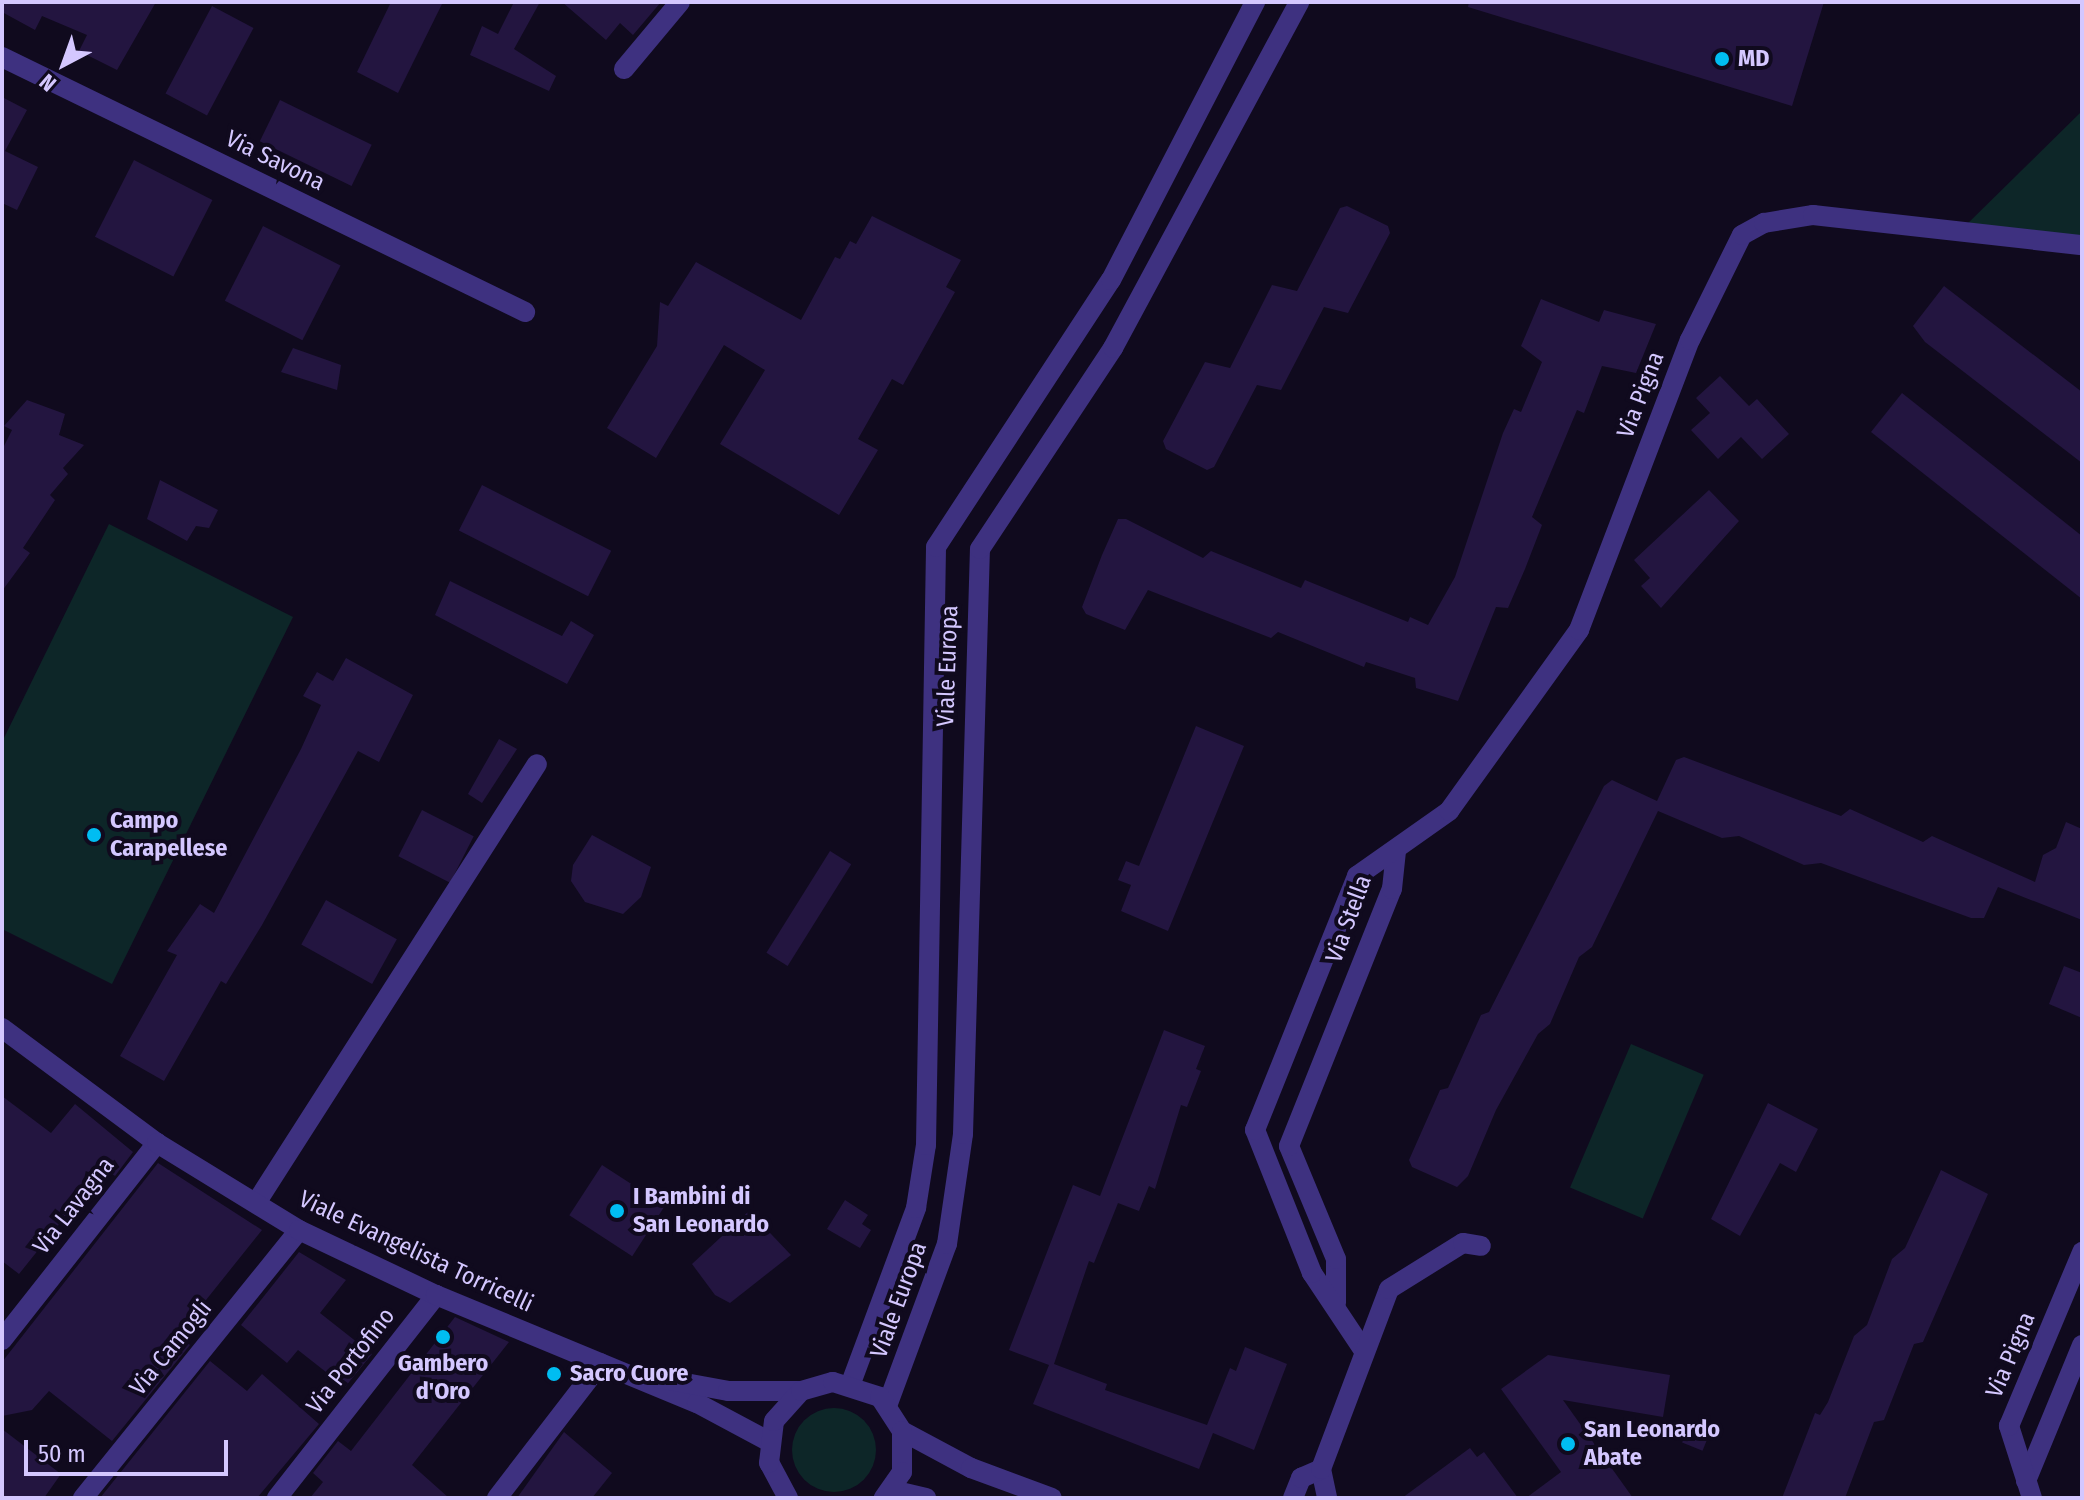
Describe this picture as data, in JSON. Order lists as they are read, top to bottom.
{
  "streets": {
    "street": [
      "Via Savona",
      "Via Pigna",
      "Viale Europa",
      "Via Stella",
      "Via Lavagna",
      "Viale Evangelista Torricelli",
      "Via Camogli",
      "Via Portofino"
    ]
  },
  "crossings": [
    ["Via Pigna", "Via Stella"],
    ["Viale Europa", "Viale Evangelista Torricelli"],
    ["Via Lavagna", "Viale Evangelista Torricelli"],
    ["Viale Evangelista Torricelli", "Via Camogli"],
    ["Viale Evangelista Torricelli", "Via Portofino"]
  ],
  "places": [
    "MD",
    "Campo Carapellese",
    "I Bambini di San Leonardo",
    "Gambero d'Oro",
    "Sacro Cuore",
    "San Leonardo Abate"
  ],
  "scale_bar": "50 m",
  "north": "bottom left"
}
